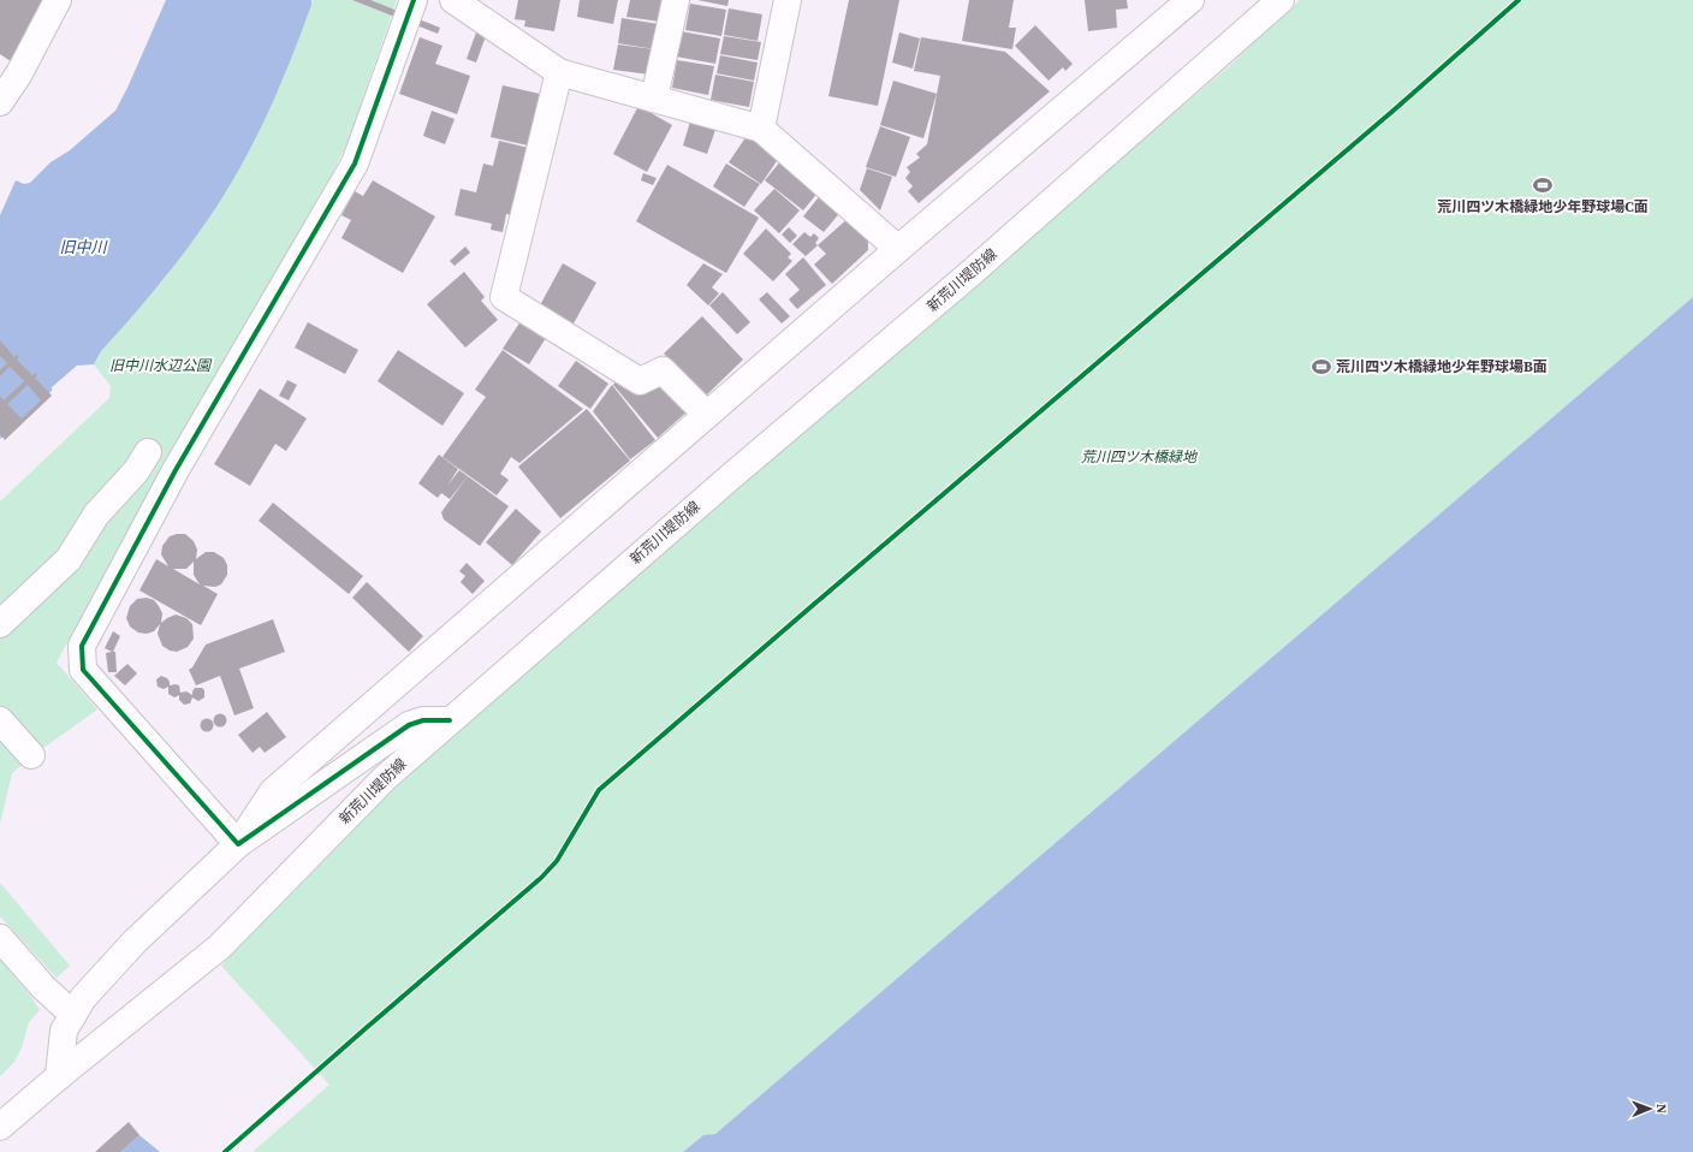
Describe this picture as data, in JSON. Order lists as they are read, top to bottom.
{
  "streets": {
    "main road": ["新荒川堤防線"]
  },
  "water": ["旧中川"],
  "parks": ["旧中川水辺公園", "荒川四ツ木橋緑地"],
  "places": {
    "sports": ["荒川四ツ木橋緑地少年野球場C面", "荒川四ツ木橋緑地少年野球場B面"]
  },
  "north": "right"
}
